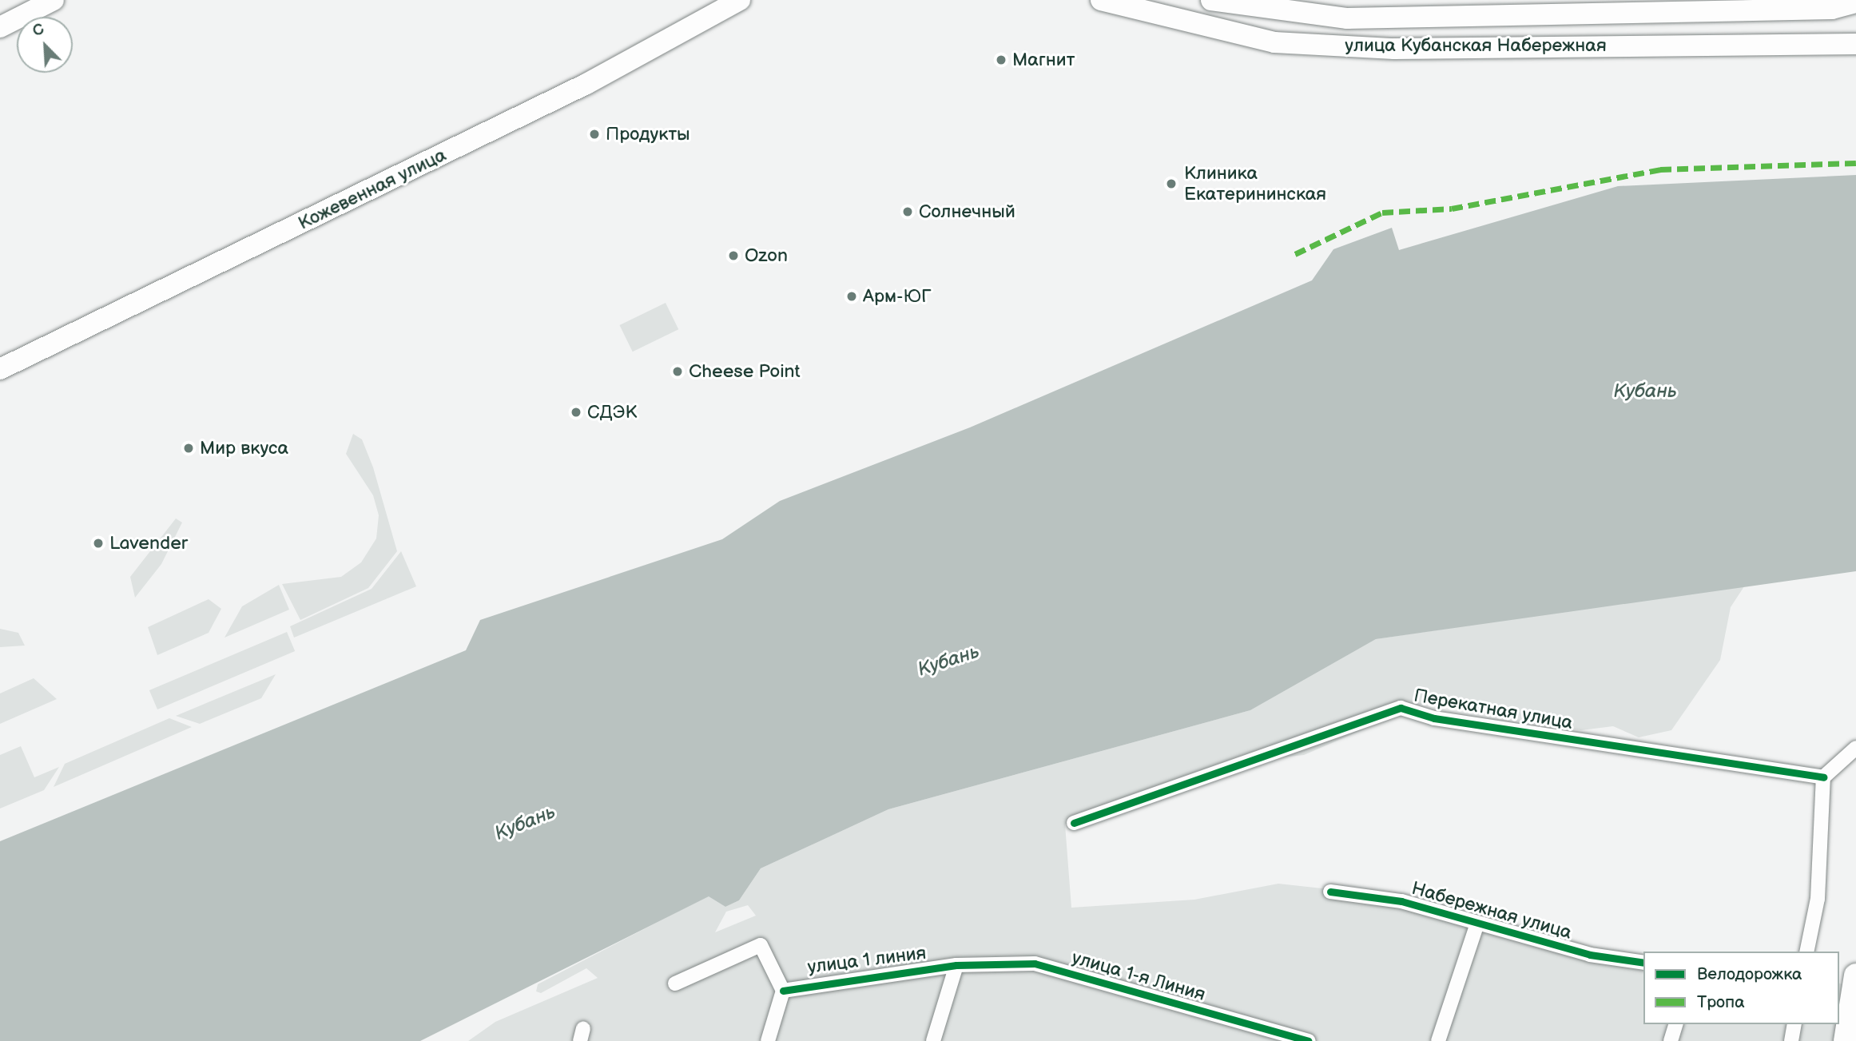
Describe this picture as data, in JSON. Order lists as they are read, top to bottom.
{
  "streets": {
    "main road": ["улица Кубанская Набережная", "Кожевенная улица"],
    "street": [
      "Перекатная улица",
      "Набережная улица",
      "улица 1 линия",
      "улица 1-я Линия"
    ]
  },
  "crossings": [
    ["улица 1 линия", "улица 1-я Линия"]
  ],
  "water": ["Кубань"],
  "places": [
    "Магнит",
    "Продукты",
    "Клиника Екатерининская",
    "Солнечный",
    "Ozon",
    "Арм-ЮГ",
    "Cheese Point",
    "СДЭК",
    "Мир вкуса",
    "Lavender"
  ],
  "legend": ["Велодорожка", "Тропа"],
  "north": "top left"
}
